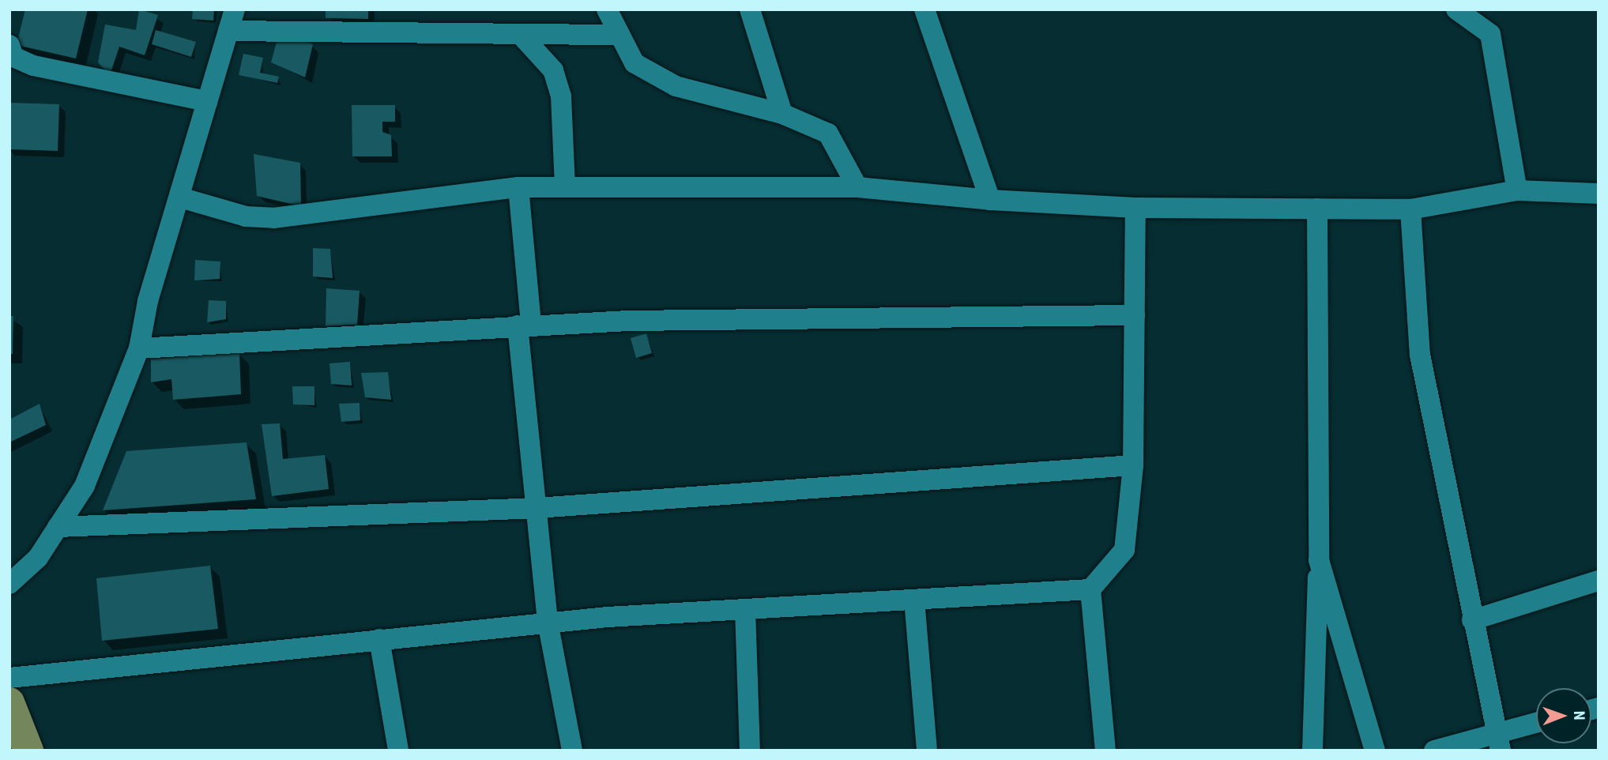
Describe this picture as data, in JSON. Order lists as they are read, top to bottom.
{
  "north": "right"
}
